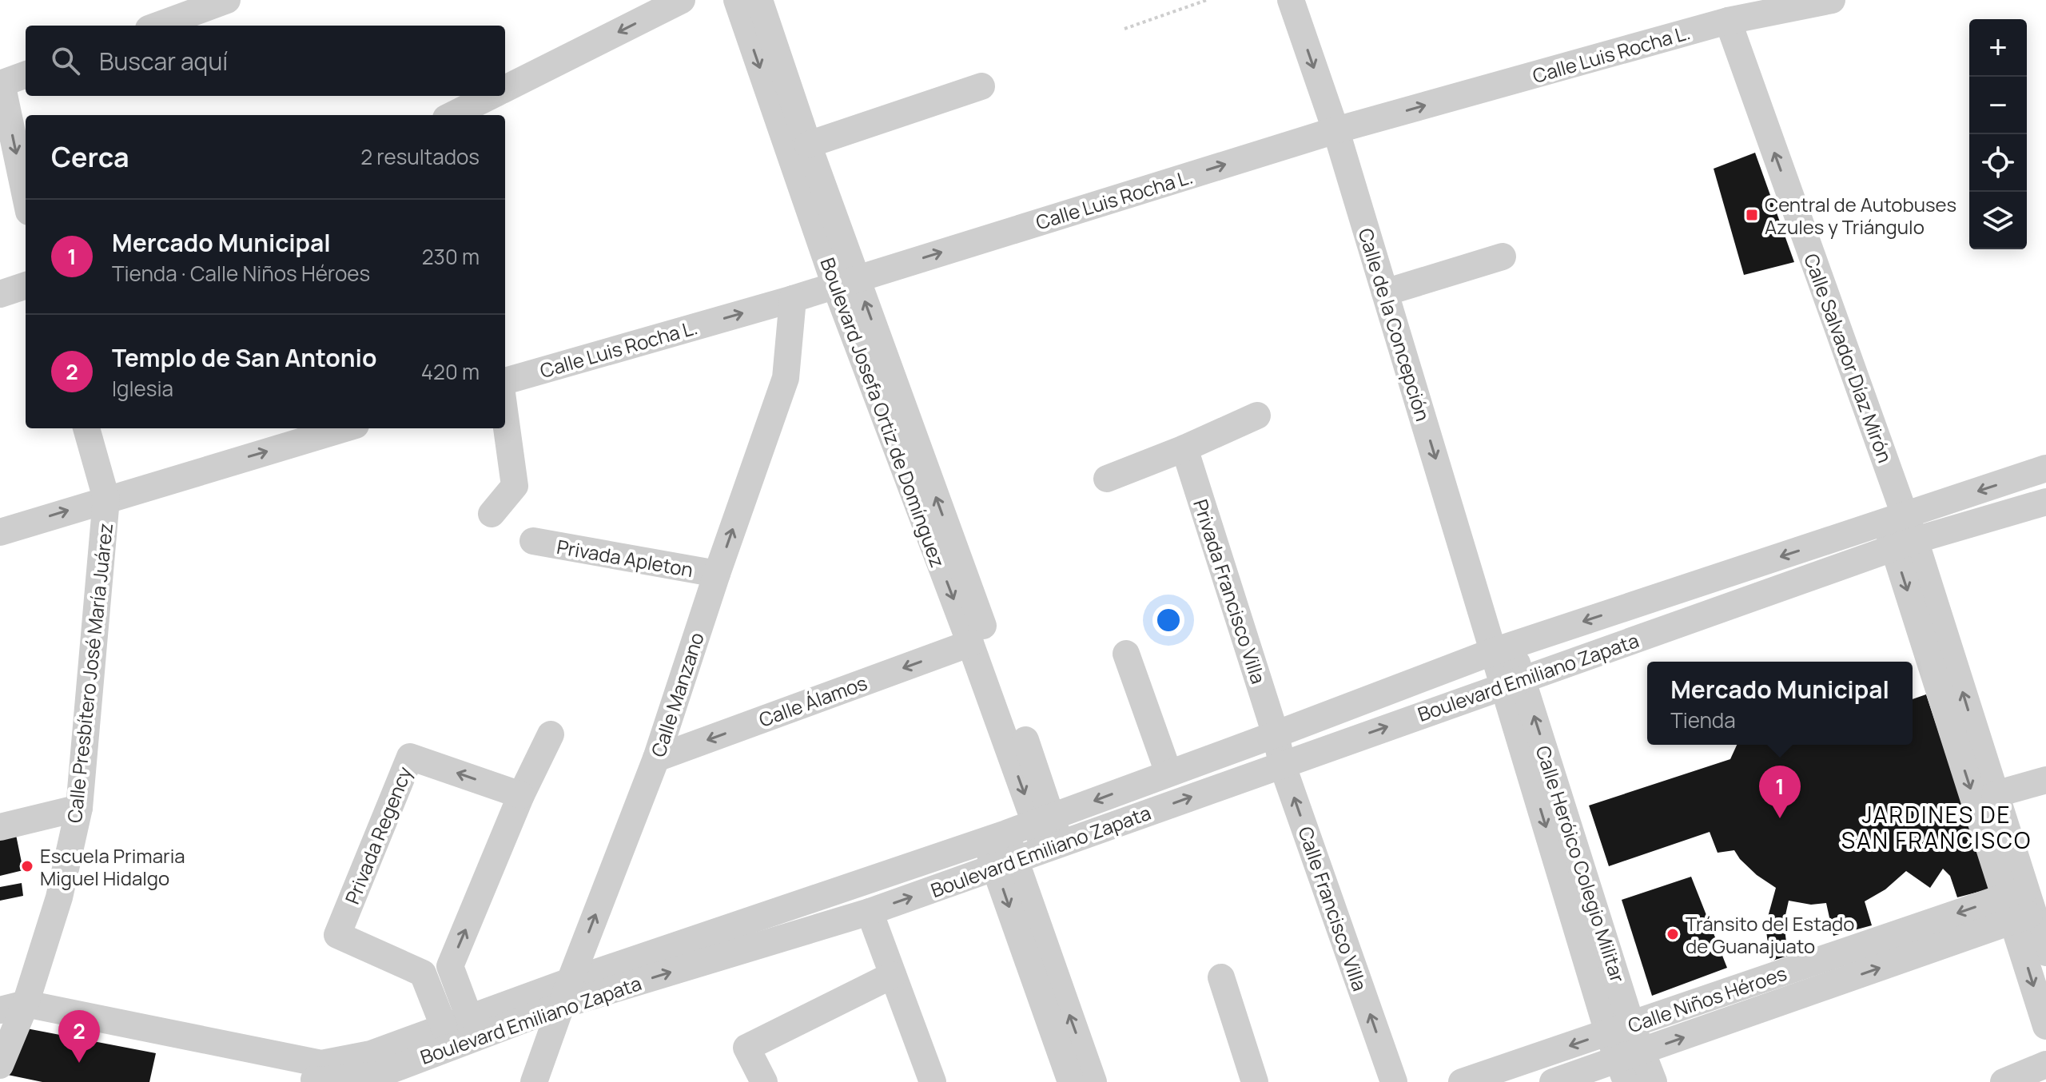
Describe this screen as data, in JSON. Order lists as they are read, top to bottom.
{
  "streets": {
    "street": [
      "Calle Luis Rocha L.",
      "Calle de la Concepción",
      "Calle Salvador Díaz Mirón",
      "Boulevard Josefa Ortiz de Domínguez",
      "Privada Apleton",
      "Privada Francisco Villa",
      "Calle Presbítero José María Juárez",
      "Boulevard Emiliano Zapata",
      "Calle Manzano",
      "Calle Álamos",
      "Privada Regency",
      "Calle Heróico Colegio Militar",
      "Calle Francisco Villa",
      "Calle Niños Héroes"
    ]
  },
  "crossings": [
    ["Calle Luis Rocha L.", "Calle de la Concepción"],
    ["Calle Luis Rocha L.", "Calle Salvador Díaz Mirón"],
    ["Calle Luis Rocha L.", "Boulevard Josefa Ortiz de Domínguez"],
    ["Calle Luis Rocha L.", "Calle Manzano"],
    ["Calle de la Concepción", "Boulevard Emiliano Zapata"],
    ["Calle de la Concepción", "Calle Heróico Colegio Militar"],
    ["Calle Salvador Díaz Mirón", "Boulevard Emiliano Zapata"],
    ["Boulevard Josefa Ortiz de Domínguez", "Boulevard Emiliano Zapata"],
    ["Boulevard Josefa Ortiz de Domínguez", "Calle Álamos"],
    ["Privada Apleton", "Calle Manzano"],
    ["Privada Francisco Villa", "Boulevard Emiliano Zapata"],
    ["Privada Francisco Villa", "Calle Francisco Villa"],
    ["Calle Presbítero José María Juárez", "Boulevard Emiliano Zapata"],
    ["Boulevard Emiliano Zapata", "Calle Manzano"],
    ["Boulevard Emiliano Zapata", "Calle Heróico Colegio Militar"],
    ["Boulevard Emiliano Zapata", "Calle Francisco Villa"],
    ["Calle Manzano", "Calle Álamos"],
    ["Calle Heróico Colegio Militar", "Calle Niños Héroes"]
  ],
  "one_way": [
    "Calle Luis Rocha L.",
    "Calle de la Concepción",
    "Calle Salvador Díaz Mirón",
    "Calle Álamos"
  ],
  "districts": ["JARDINES DE SAN FRANCISCO"],
  "places": {
    "transit": ["Central de Autobuses Azules y Triángulo"],
    "other": ["Escuela Primaria Miguel Hidalgo", "Tránsito del Estado de Guanajuato"]
  },
  "page": {
    "map_buttons": ["+", "−"],
    "search": "Buscar aquí",
    "heading": ["Cerca", "2 resultados"],
    "list": [
      {
        "mark": "1",
        "name": "Mercado Municipal",
        "note": "Tienda · Calle Niños Héroes",
        "value": "230 m"
      },
      {
        "mark": "2",
        "name": "Templo de San Antonio",
        "note": "Iglesia",
        "value": "420 m"
      }
    ],
    "popup": ["Mercado Municipal", "Tienda"],
    "pins": ["1", "2"]
  }
}
